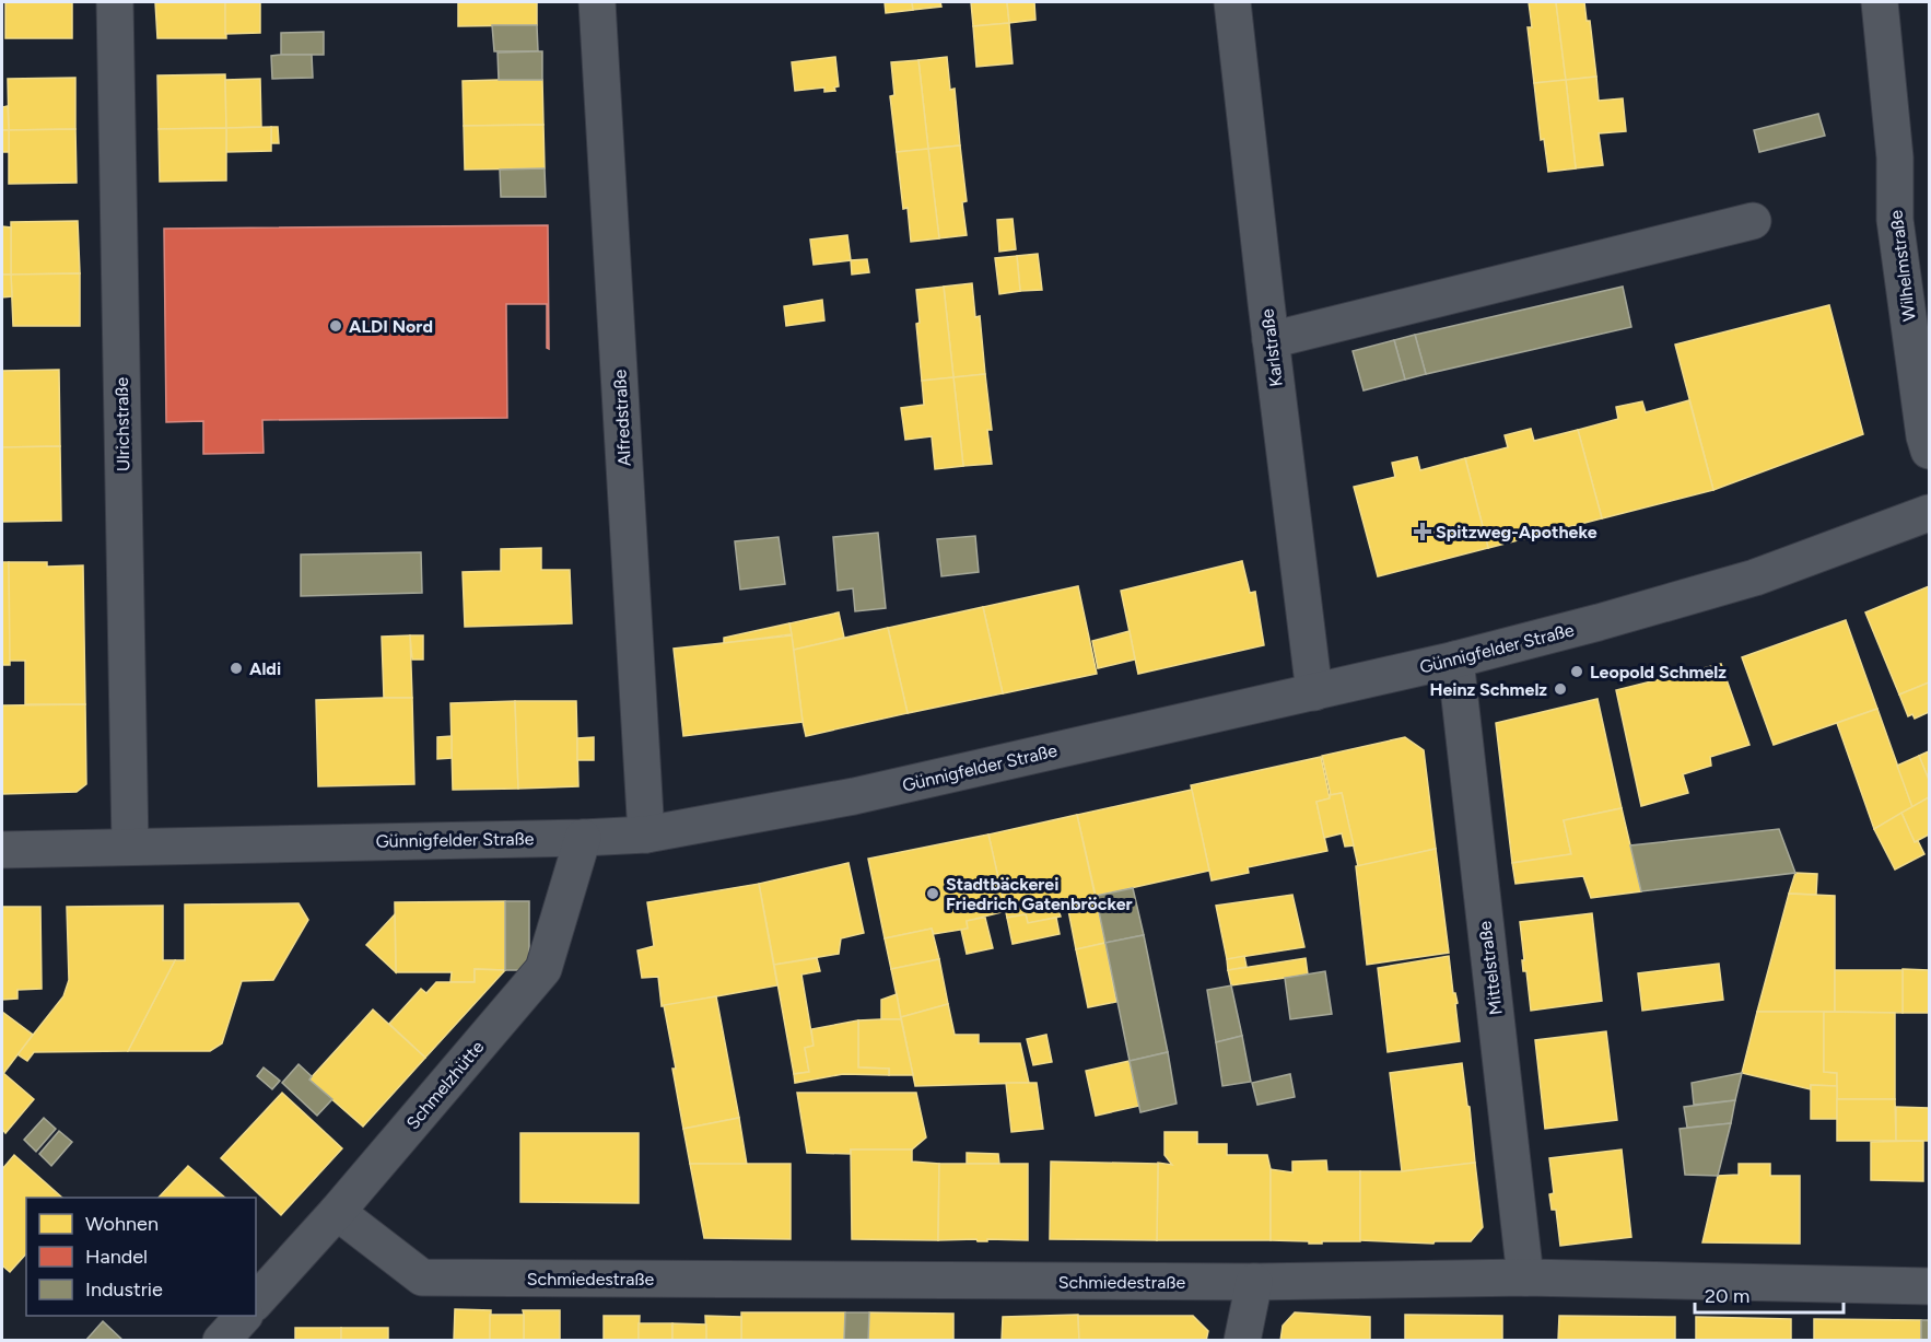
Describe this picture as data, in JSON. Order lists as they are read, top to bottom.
{
  "streets": {
    "street": [
      "Wilhelmstraße",
      "Karlstraße",
      "Alfredstraße",
      "Ulrichstraße",
      "Günnigfelder Straße",
      "Mittelstraße",
      "Schmelzhütte",
      "Schmiedestraße"
    ]
  },
  "crossings": [
    ["Karlstraße", "Günnigfelder Straße"],
    ["Alfredstraße", "Günnigfelder Straße"],
    ["Ulrichstraße", "Günnigfelder Straße"],
    ["Günnigfelder Straße", "Mittelstraße"],
    ["Günnigfelder Straße", "Schmelzhütte"],
    ["Mittelstraße", "Schmiedestraße"],
    ["Schmelzhütte", "Schmiedestraße"]
  ],
  "places": {
    "other": [
      "ALDI Nord",
      "Aldi",
      "Leopold Schmelz",
      "Heinz Schmelz",
      "Stadtbäckerei Friedrich Gatenbröcker"
    ],
    "health": ["Spitzweg-Apotheke"]
  },
  "legend": ["Wohnen", "Handel", "Industrie"],
  "scale_bar": "20 m"
}
